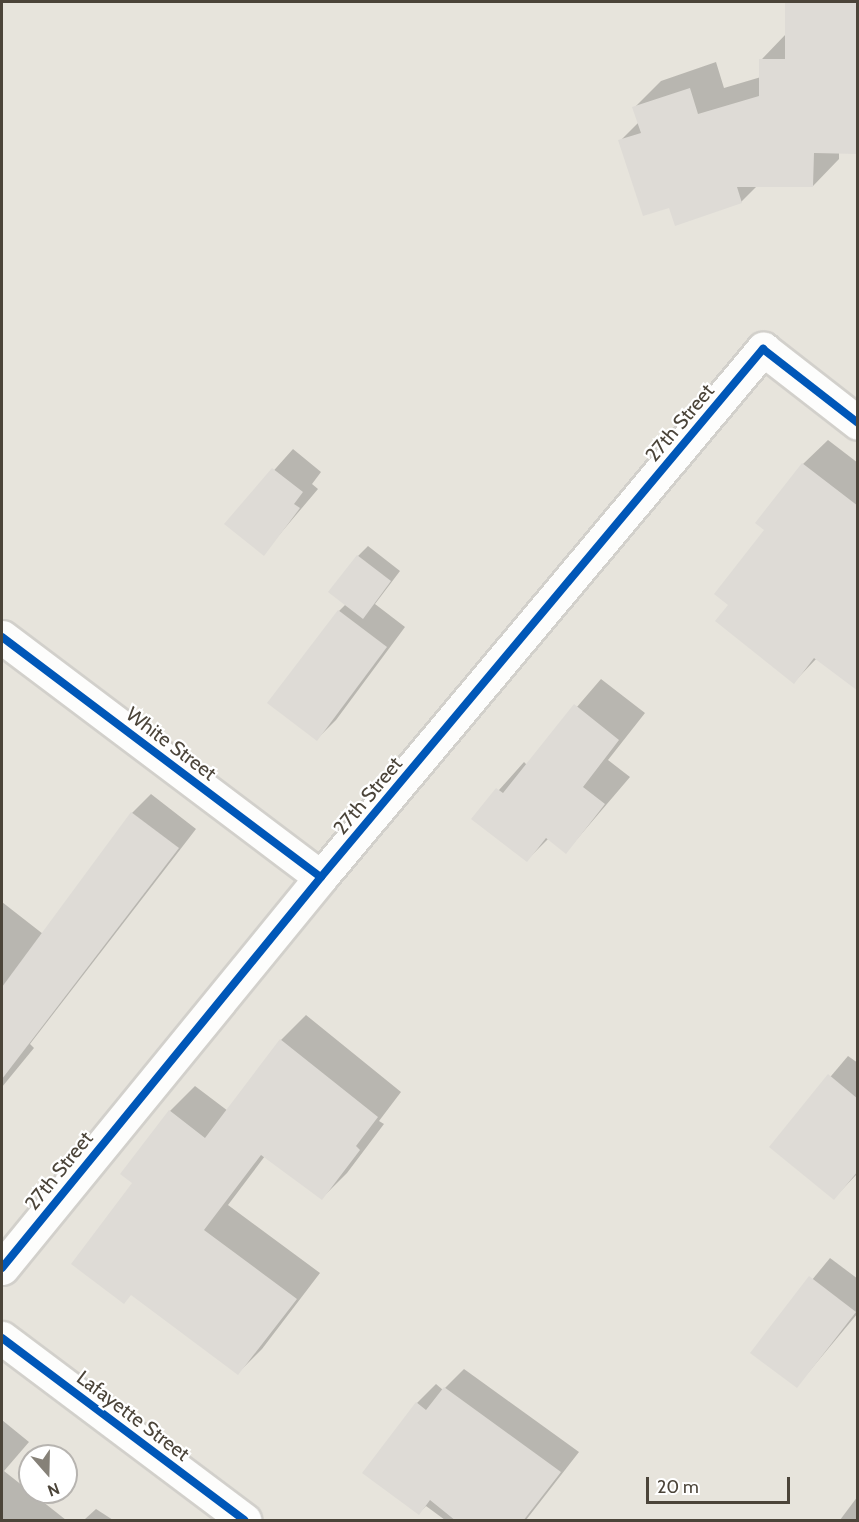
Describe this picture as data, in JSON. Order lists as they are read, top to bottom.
{
  "streets": {
    "street": ["27th Street", "White Street", "Lafayette Street"]
  },
  "crossings": [
    ["27th Street", "White Street"]
  ],
  "scale_bar": "20 m",
  "north": "bottom"
}
